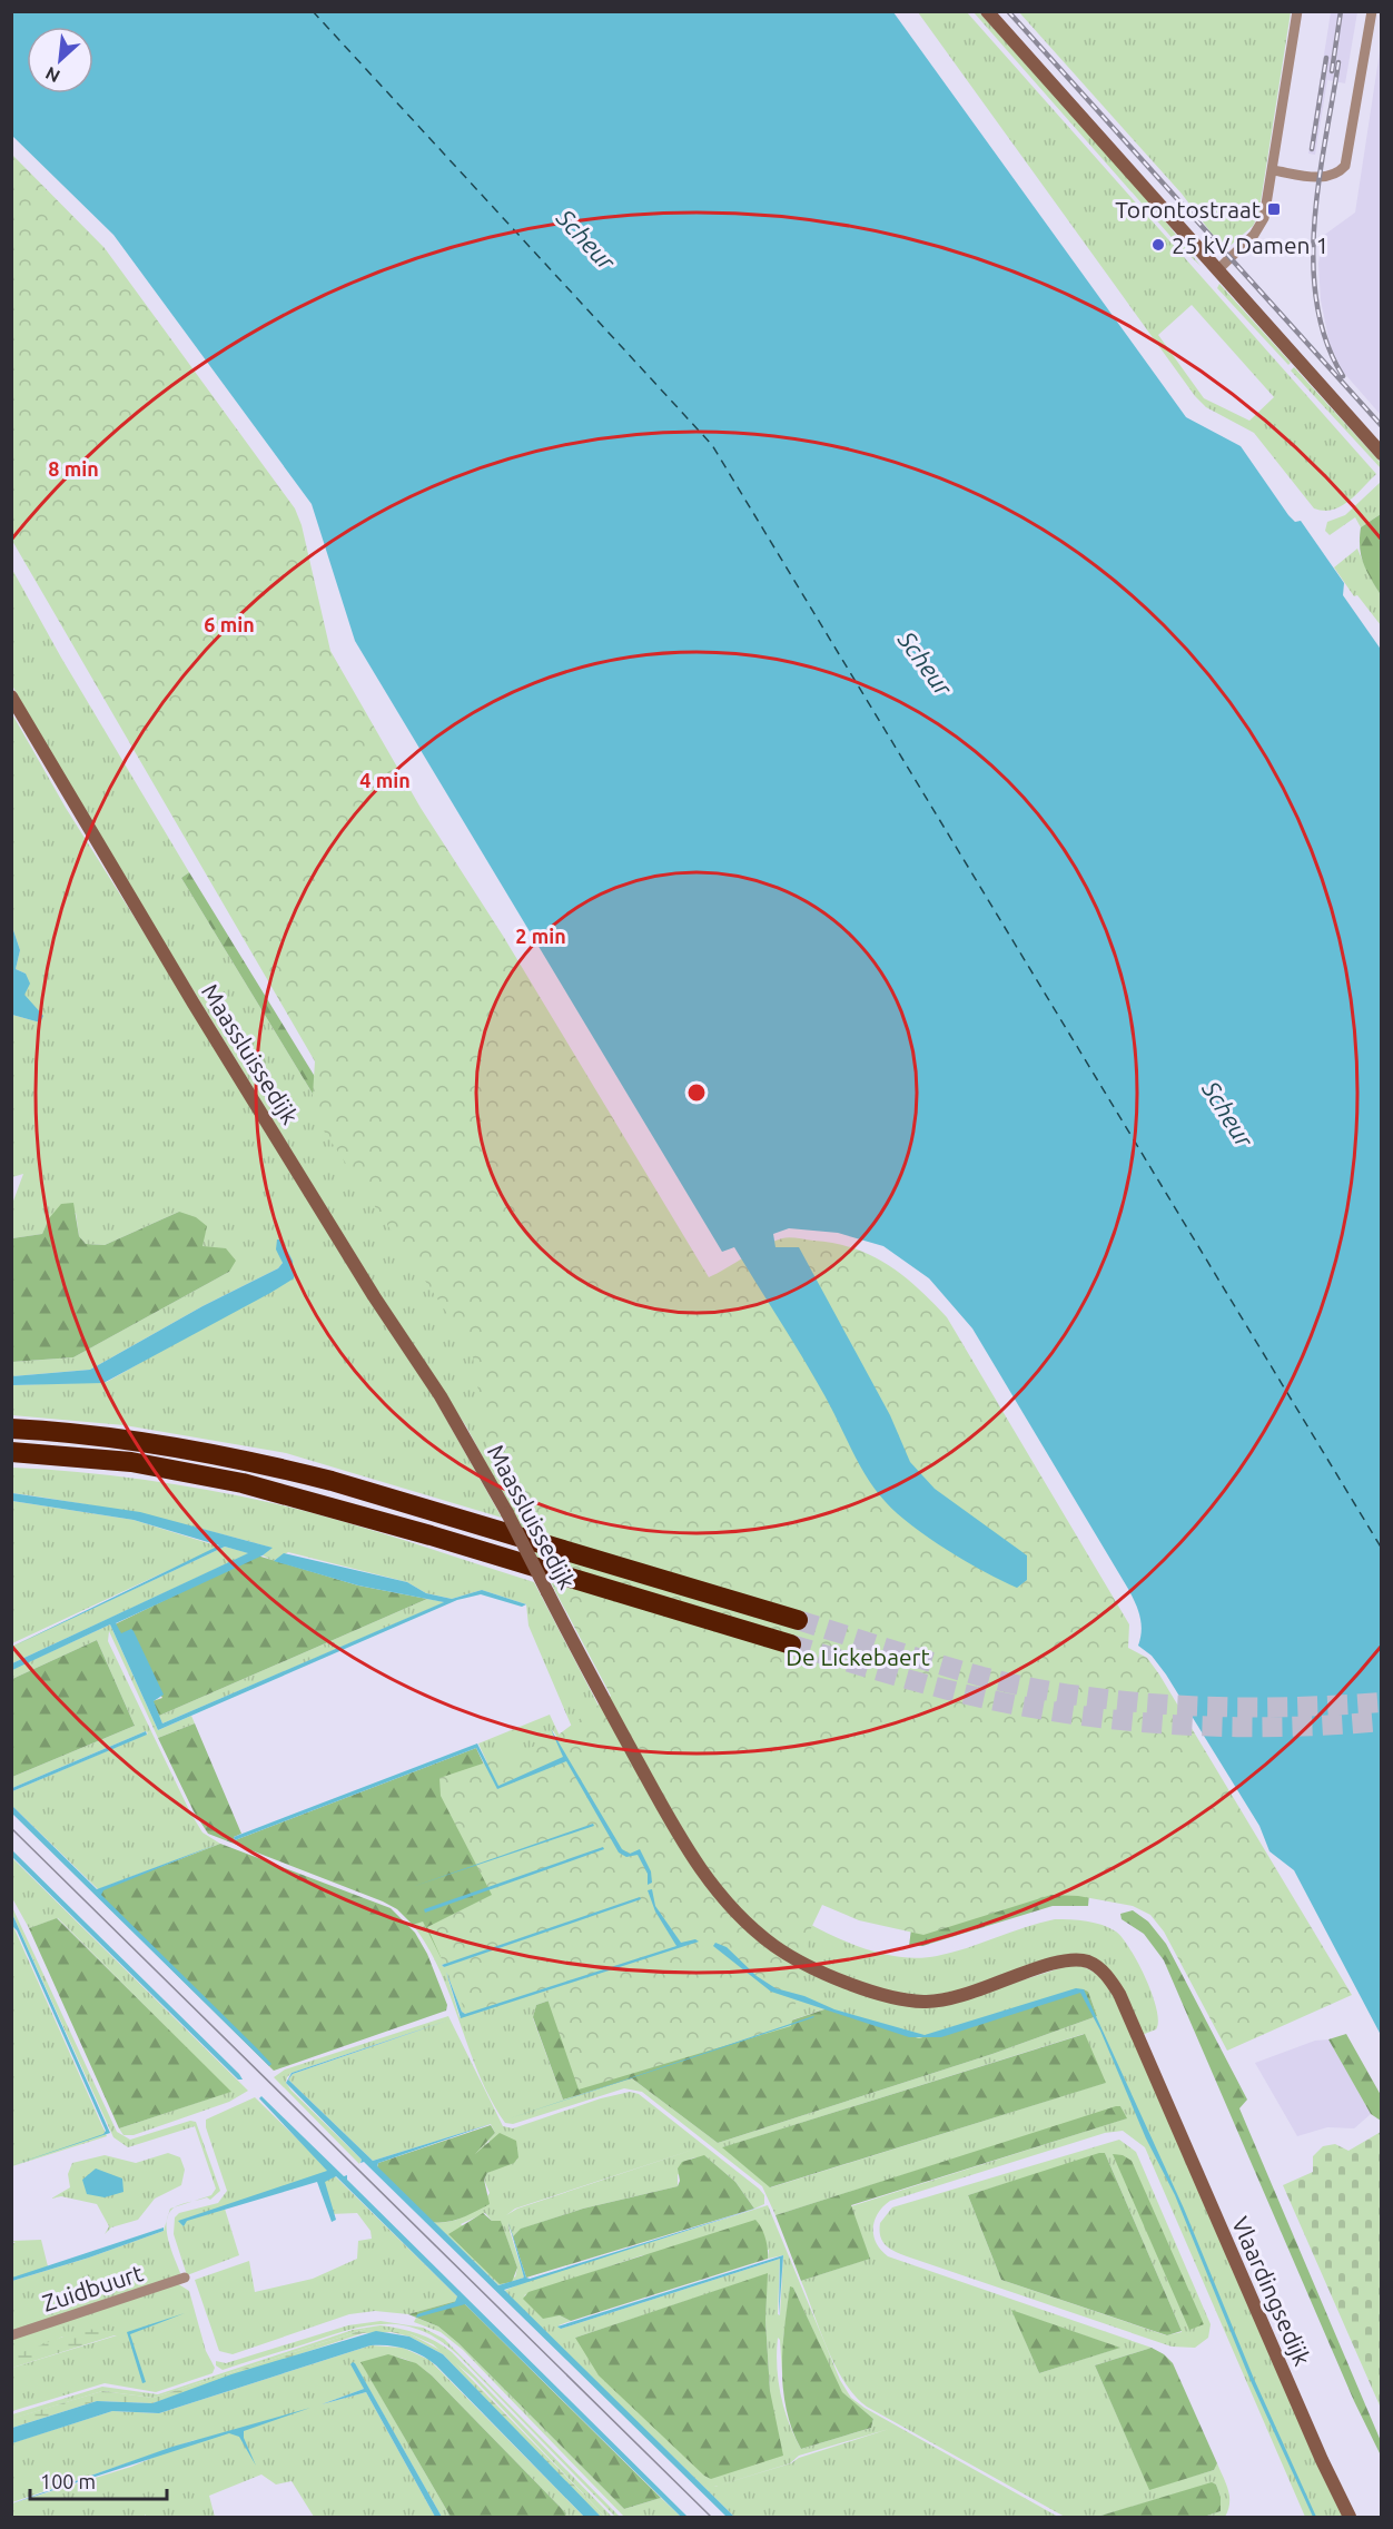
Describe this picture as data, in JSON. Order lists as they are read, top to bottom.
{
  "streets": {
    "street": ["Maassluissedijk", "Zuidbuurt", "Vlaardingsedijk"]
  },
  "crossings": [
    ["Maassluissedijk", "Vlaardingsedijk"]
  ],
  "water": ["Scheur"],
  "parks": ["De Lickebaert"],
  "places": {
    "transit": ["Torontostraat"],
    "other": ["25 kV Damen 1"]
  },
  "scale_bar": "100 m",
  "north": "bottom left",
  "rings": [
    "8 min",
    "6 min",
    "4 min",
    "2 min"
  ]
}
